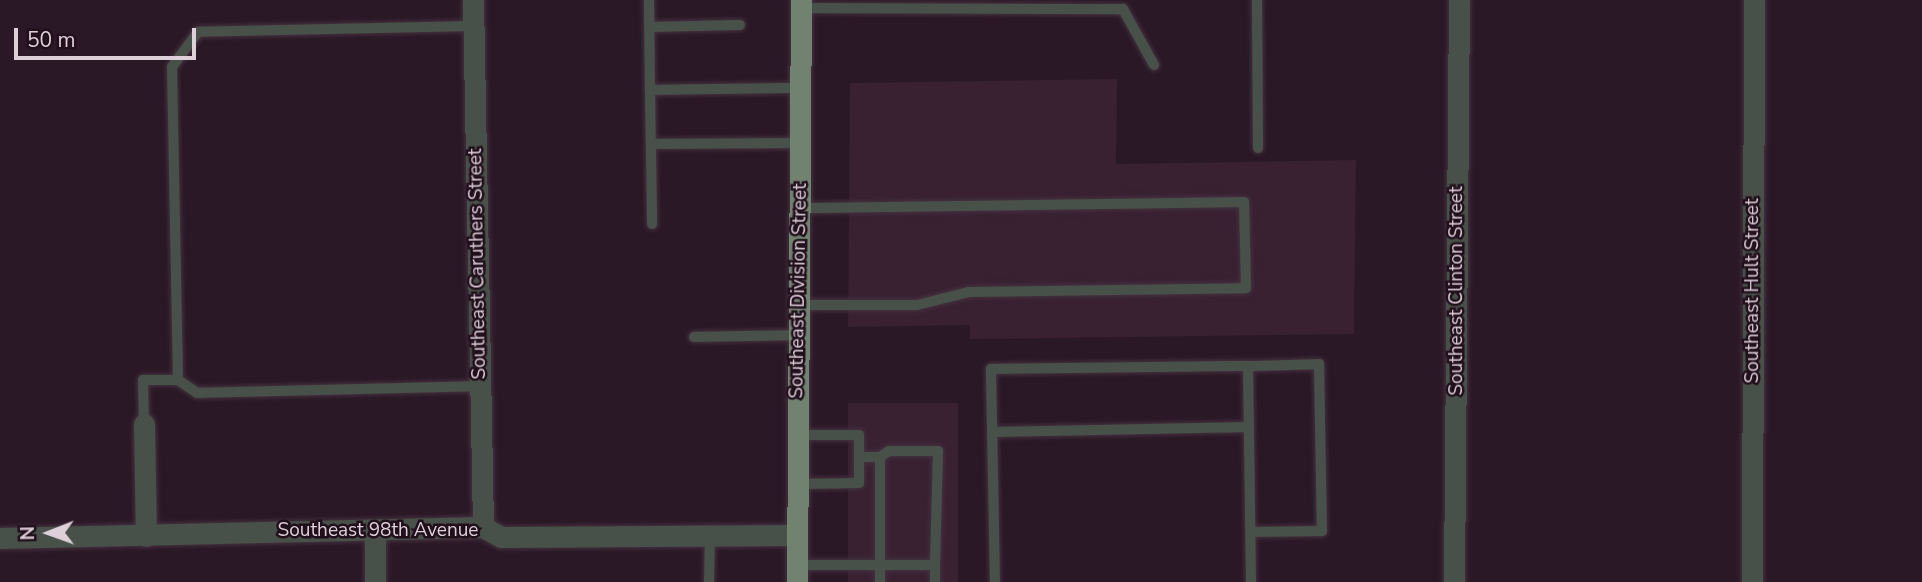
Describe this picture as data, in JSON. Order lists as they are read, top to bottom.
{
  "streets": {
    "main road": ["Southeast Division Street"],
    "street": [
      "Southeast Caruthers Street",
      "Southeast Clinton Street",
      "Southeast Hult Street",
      "Southeast 98th Avenue"
    ]
  },
  "crossings": [
    ["Southeast Caruthers Street", "Southeast 98th Avenue"],
    ["Southeast Division Street", "Southeast 98th Avenue"]
  ],
  "scale_bar": "50 m",
  "north": "left"
}
